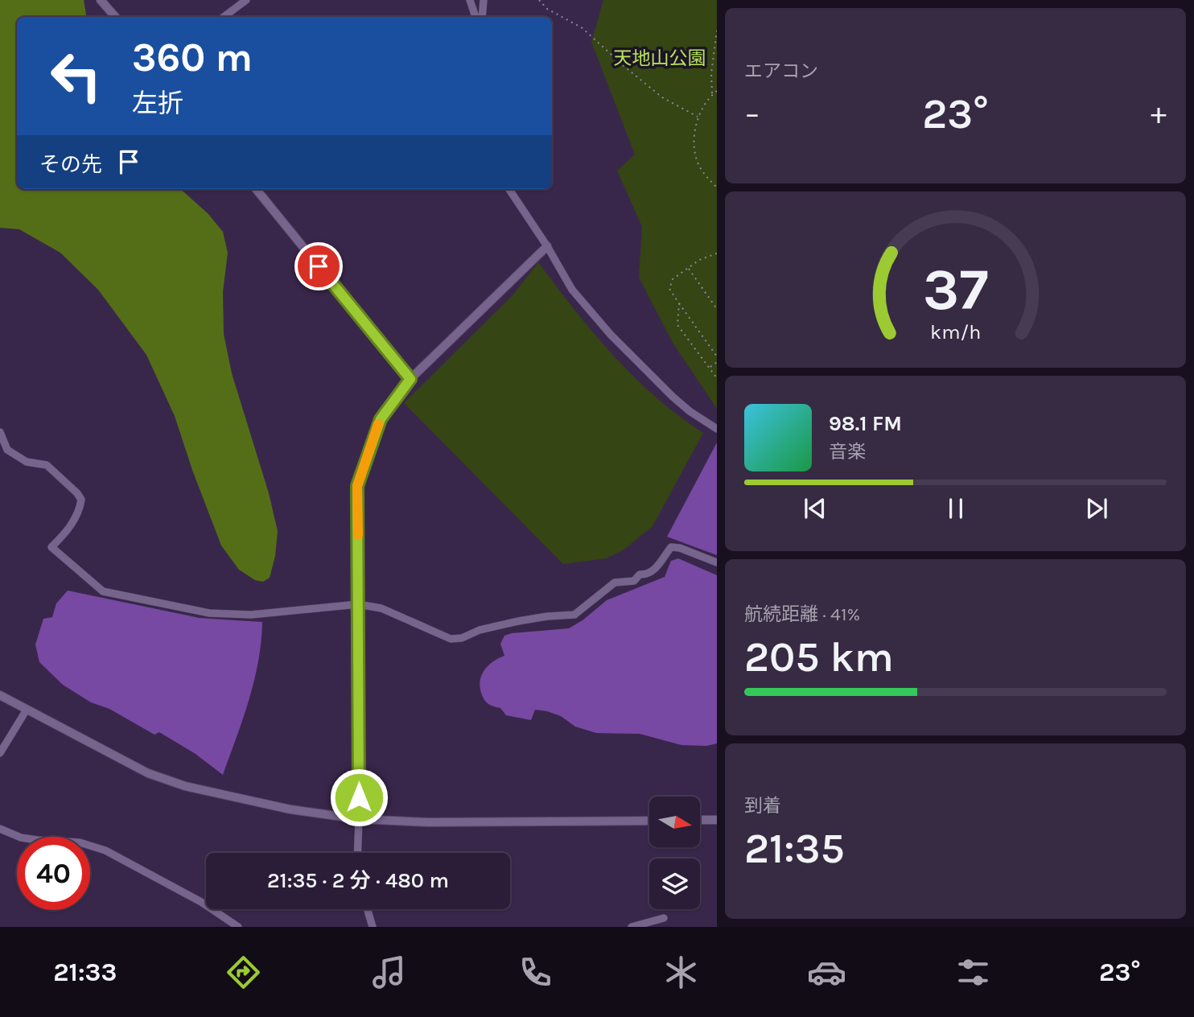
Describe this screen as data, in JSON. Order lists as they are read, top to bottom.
{
  "parks": ["天地山公園"],
  "north": "right",
  "page": {
    "tile": [
      "エアコン",
      ["航続距離 · 41%", "205 km"],
      ["到着", "21:35"]
    ],
    "turn": ["360 m", "左折"],
    "heat": ["−", "23°", "+"],
    "then": "その先",
    "song": ["98.1 FM", "音楽"],
    "limit": "40",
    "trip": "21:35 · 2 分 · 480 m",
    "tabs": ["21:33", "23°"],
    "gauge": ["37", "km/h"]
  }
}
